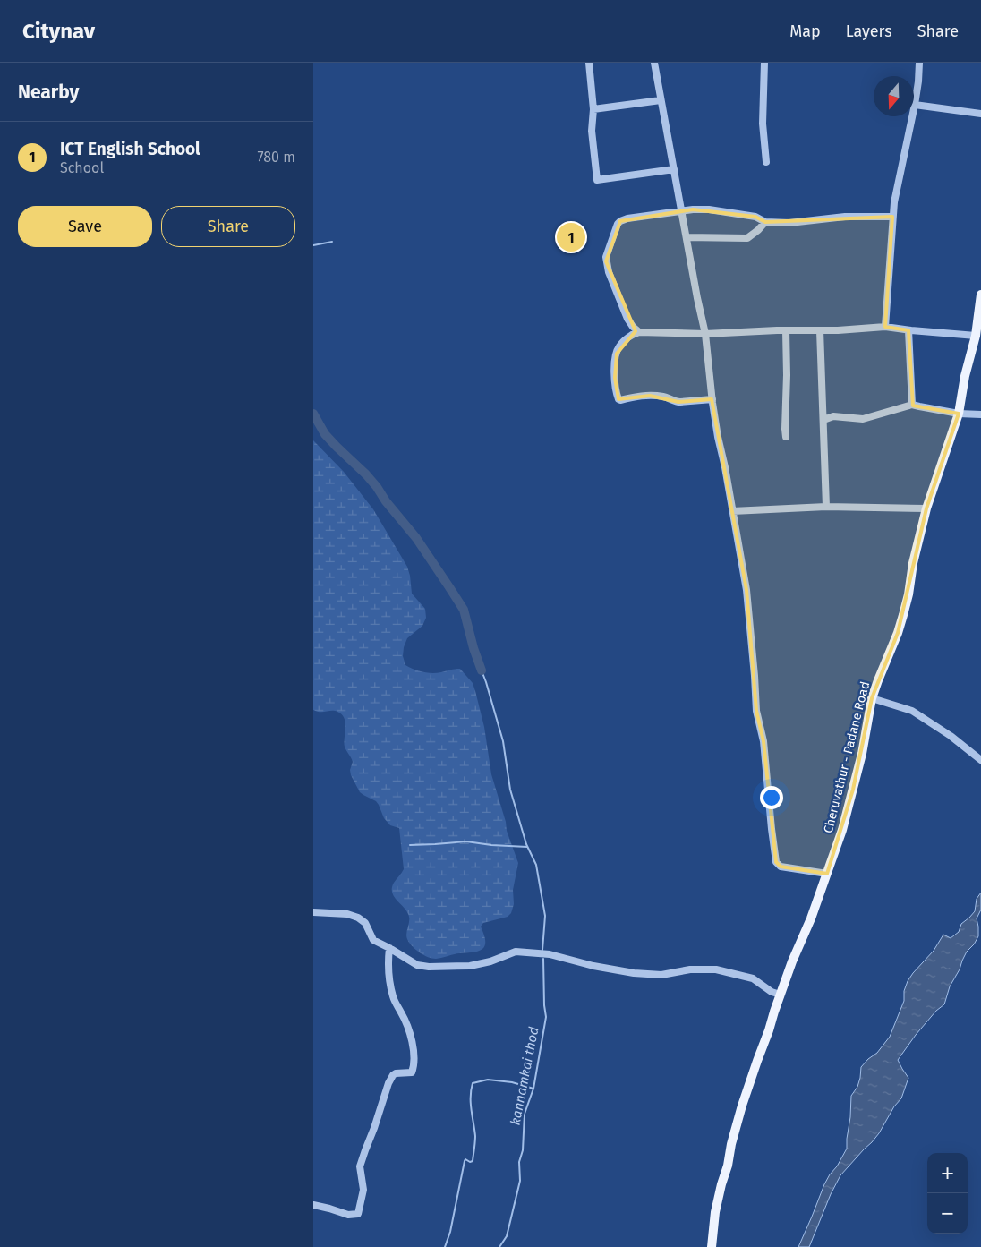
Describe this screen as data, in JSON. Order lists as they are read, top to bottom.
{
  "streets": {
    "main road": ["Cheruvathur - Padane Road"]
  },
  "water": ["kannamkai thod"],
  "north": "bottom",
  "page": {
    "header": "Citynav",
    "nav": ["Map", "Layers", "Share"],
    "heading": "Nearby",
    "list": [
      {
        "mark": "1",
        "name": "ICT English School",
        "note": "School",
        "value": "780 m"
      }
    ],
    "buttons": ["Save", "Share"],
    "pins": "1",
    "map_buttons": ["+", "−"]
  }
}
